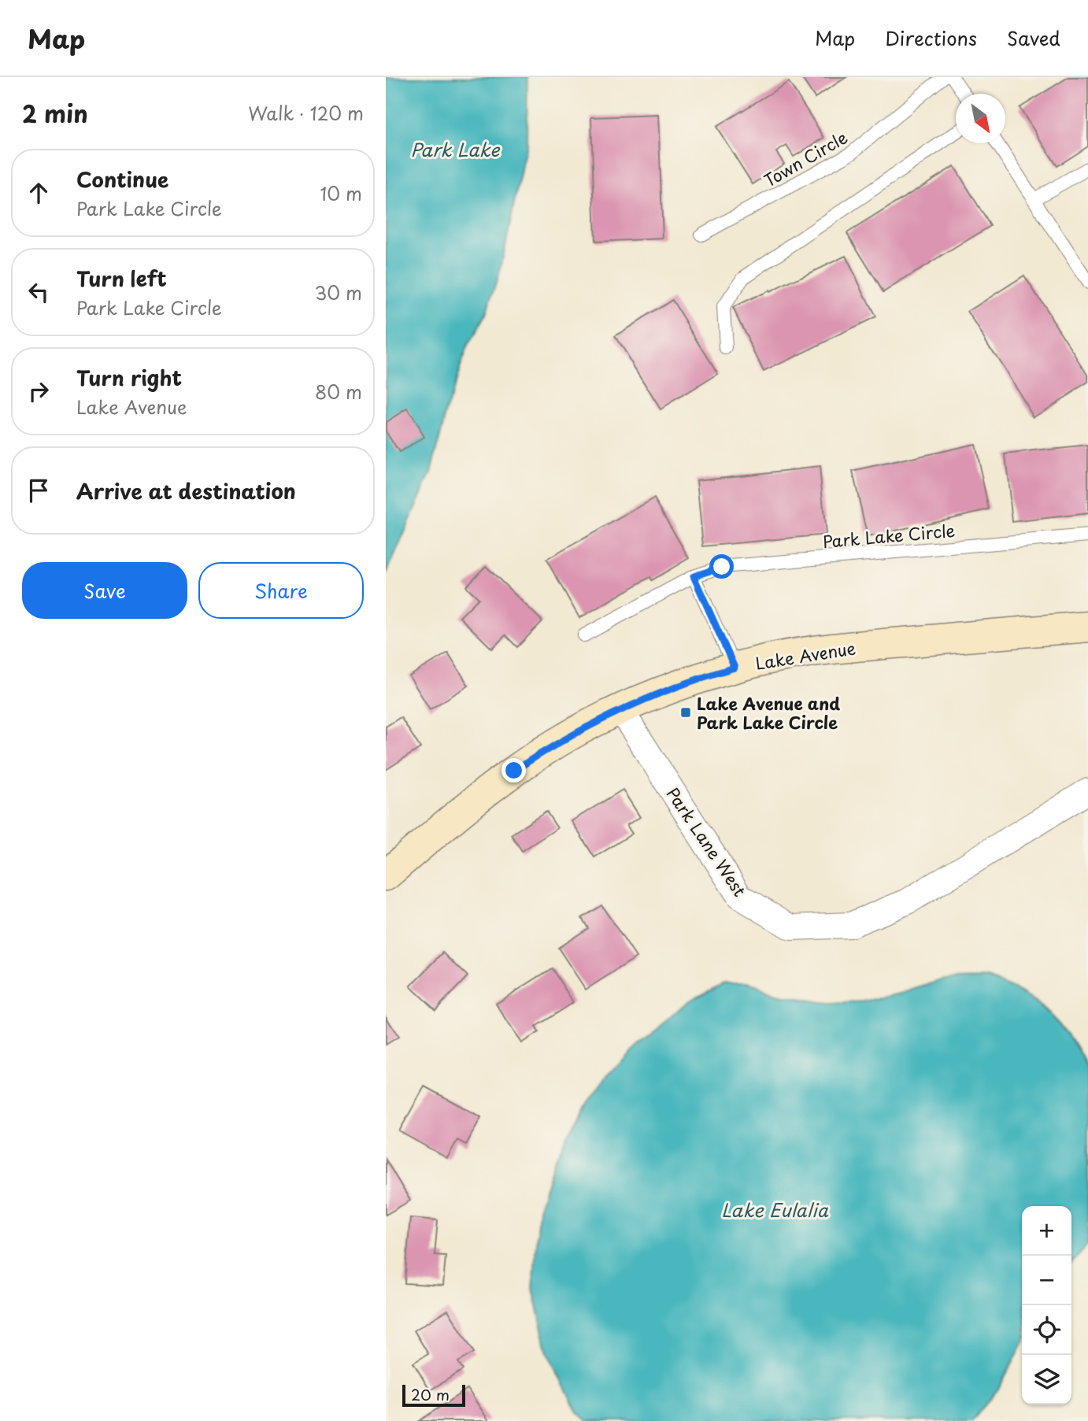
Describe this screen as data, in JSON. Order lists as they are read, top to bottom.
{
  "streets": {
    "main road": ["Lake Avenue"],
    "street": ["Park Lane West"],
    "lane": ["Town Circle", "Park Lake Circle"]
  },
  "crossings": [
    ["Lake Avenue", "Park Lane West"]
  ],
  "water": ["Park Lake", "Lake Eulalia"],
  "places": {
    "transit": ["Lake Avenue and Park Lake Circle"]
  },
  "scale_bar": "20 m",
  "north": "bottom right",
  "page": {
    "header": "Map",
    "nav": ["Map", "Directions", "Saved"],
    "heading": ["2 min", "Walk · 120 m"],
    "list": [
      ["Continue", "Park Lake Circle", "10 m"],
      ["Turn left", "Park Lake Circle", "30 m"],
      ["Turn right", "Lake Avenue", "80 m"],
      "Arrive at destination"
    ],
    "buttons": ["Save", "Share"],
    "map_buttons": ["+", "−"],
    "scale": "20 m"
  }
}
